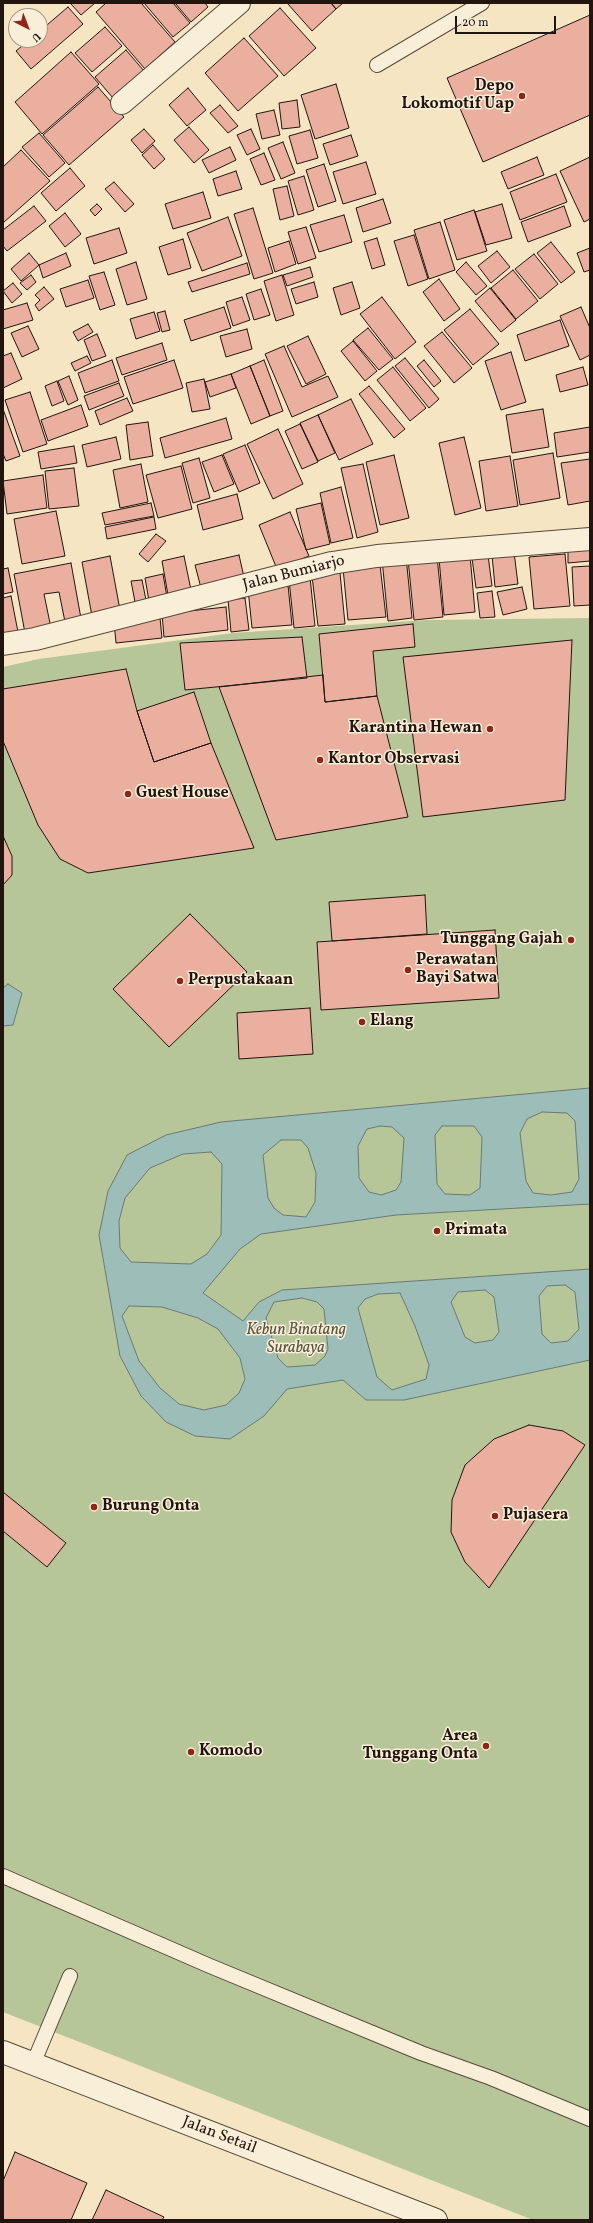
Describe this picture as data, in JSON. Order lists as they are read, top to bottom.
{
  "streets": {
    "street": ["Jalan Bumiarjo", "Jalan Setail"]
  },
  "parks": ["Kebun Binatang Surabaya"],
  "places": [
    "Depo Lokomotif Uap",
    "Karantina Hewan",
    "Kantor Observasi",
    "Guest House",
    "Tunggang Gajah",
    "Perawatan Bayi Satwa",
    "Perpustakaan",
    "Elang",
    "Primata",
    "Burung Onta",
    "Pujasera",
    "Area Tunggang Onta",
    "Komodo"
  ],
  "scale_bar": "20 m",
  "north": "bottom right"
}
